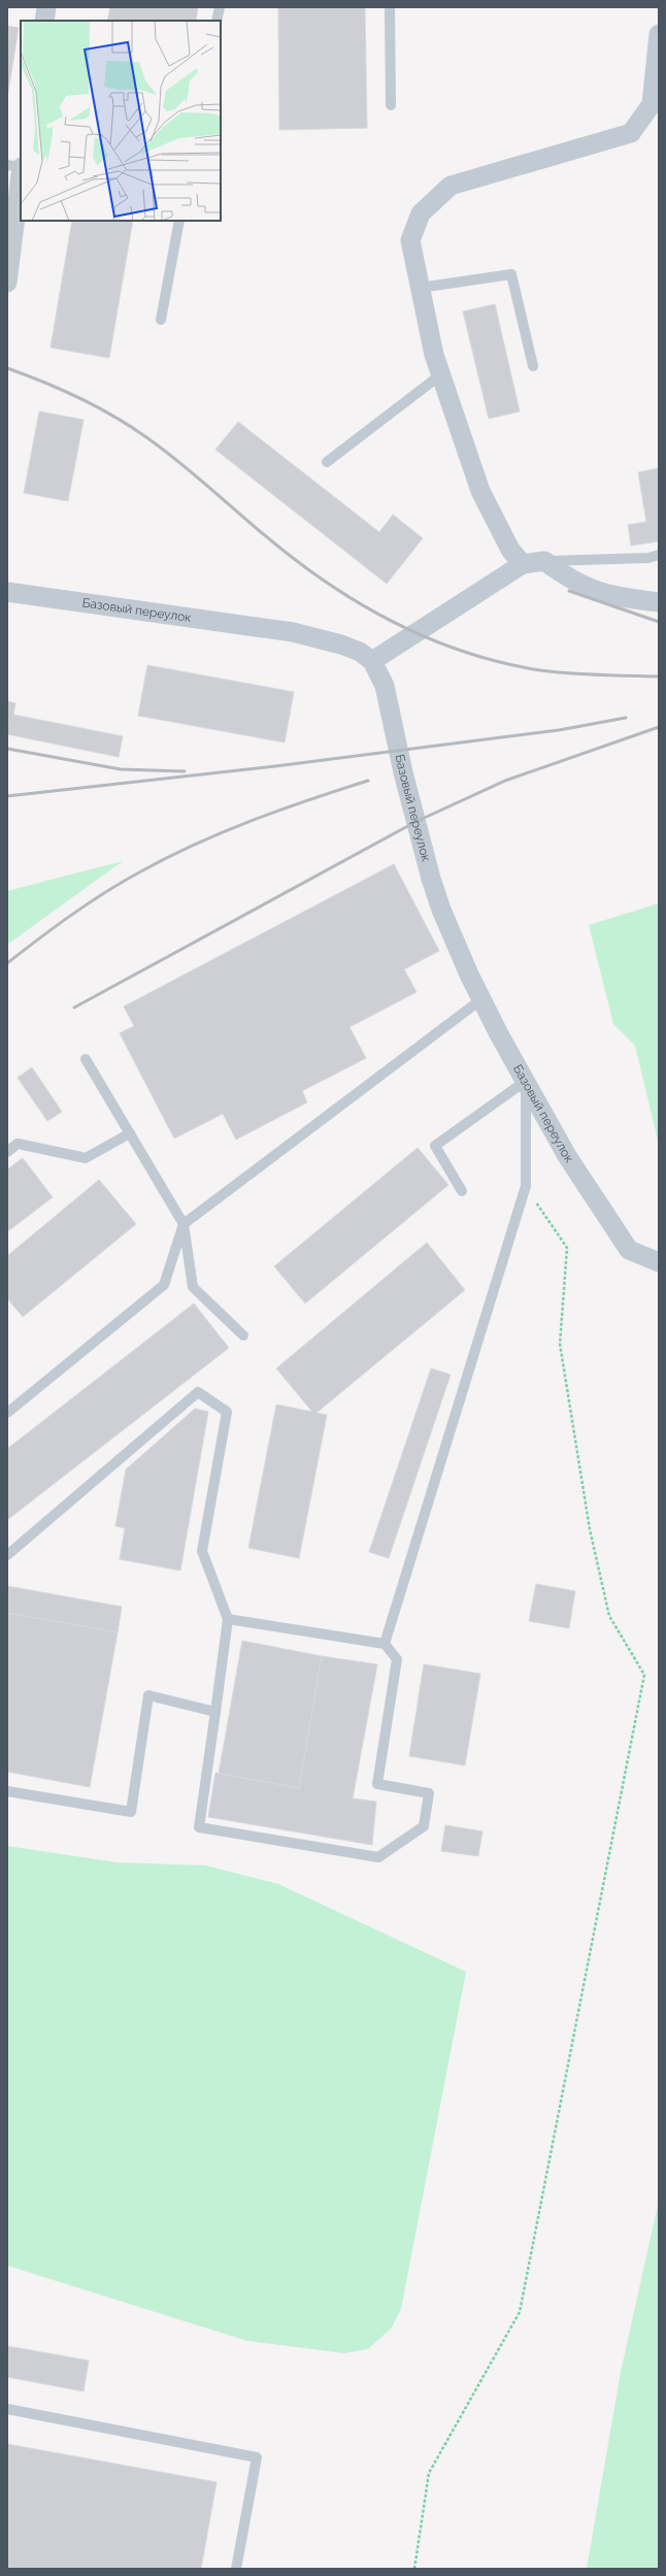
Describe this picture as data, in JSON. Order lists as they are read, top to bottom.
{
  "streets": {
    "street": ["Базовый переулок"]
  }
}
